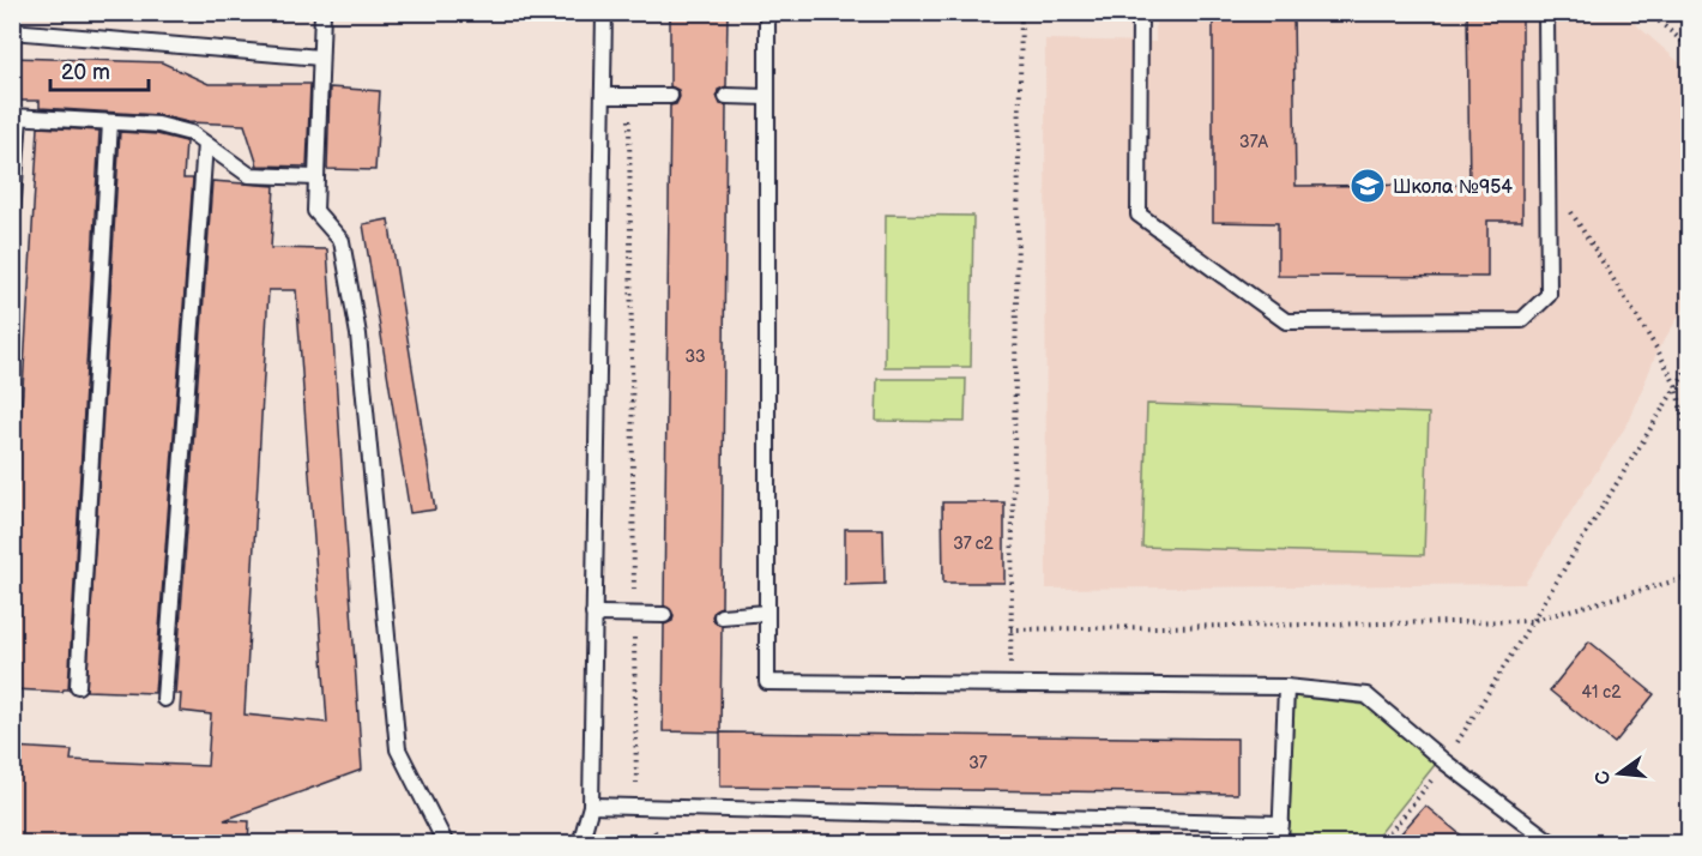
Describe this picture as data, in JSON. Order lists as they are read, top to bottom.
{
  "places": {
    "school or university": ["Школа №954"]
  },
  "house_numbers": [
    "37А",
    "33",
    "37 с2",
    "41 с2",
    "37"
  ],
  "scale_bar": "20 m",
  "north": "left"
}
